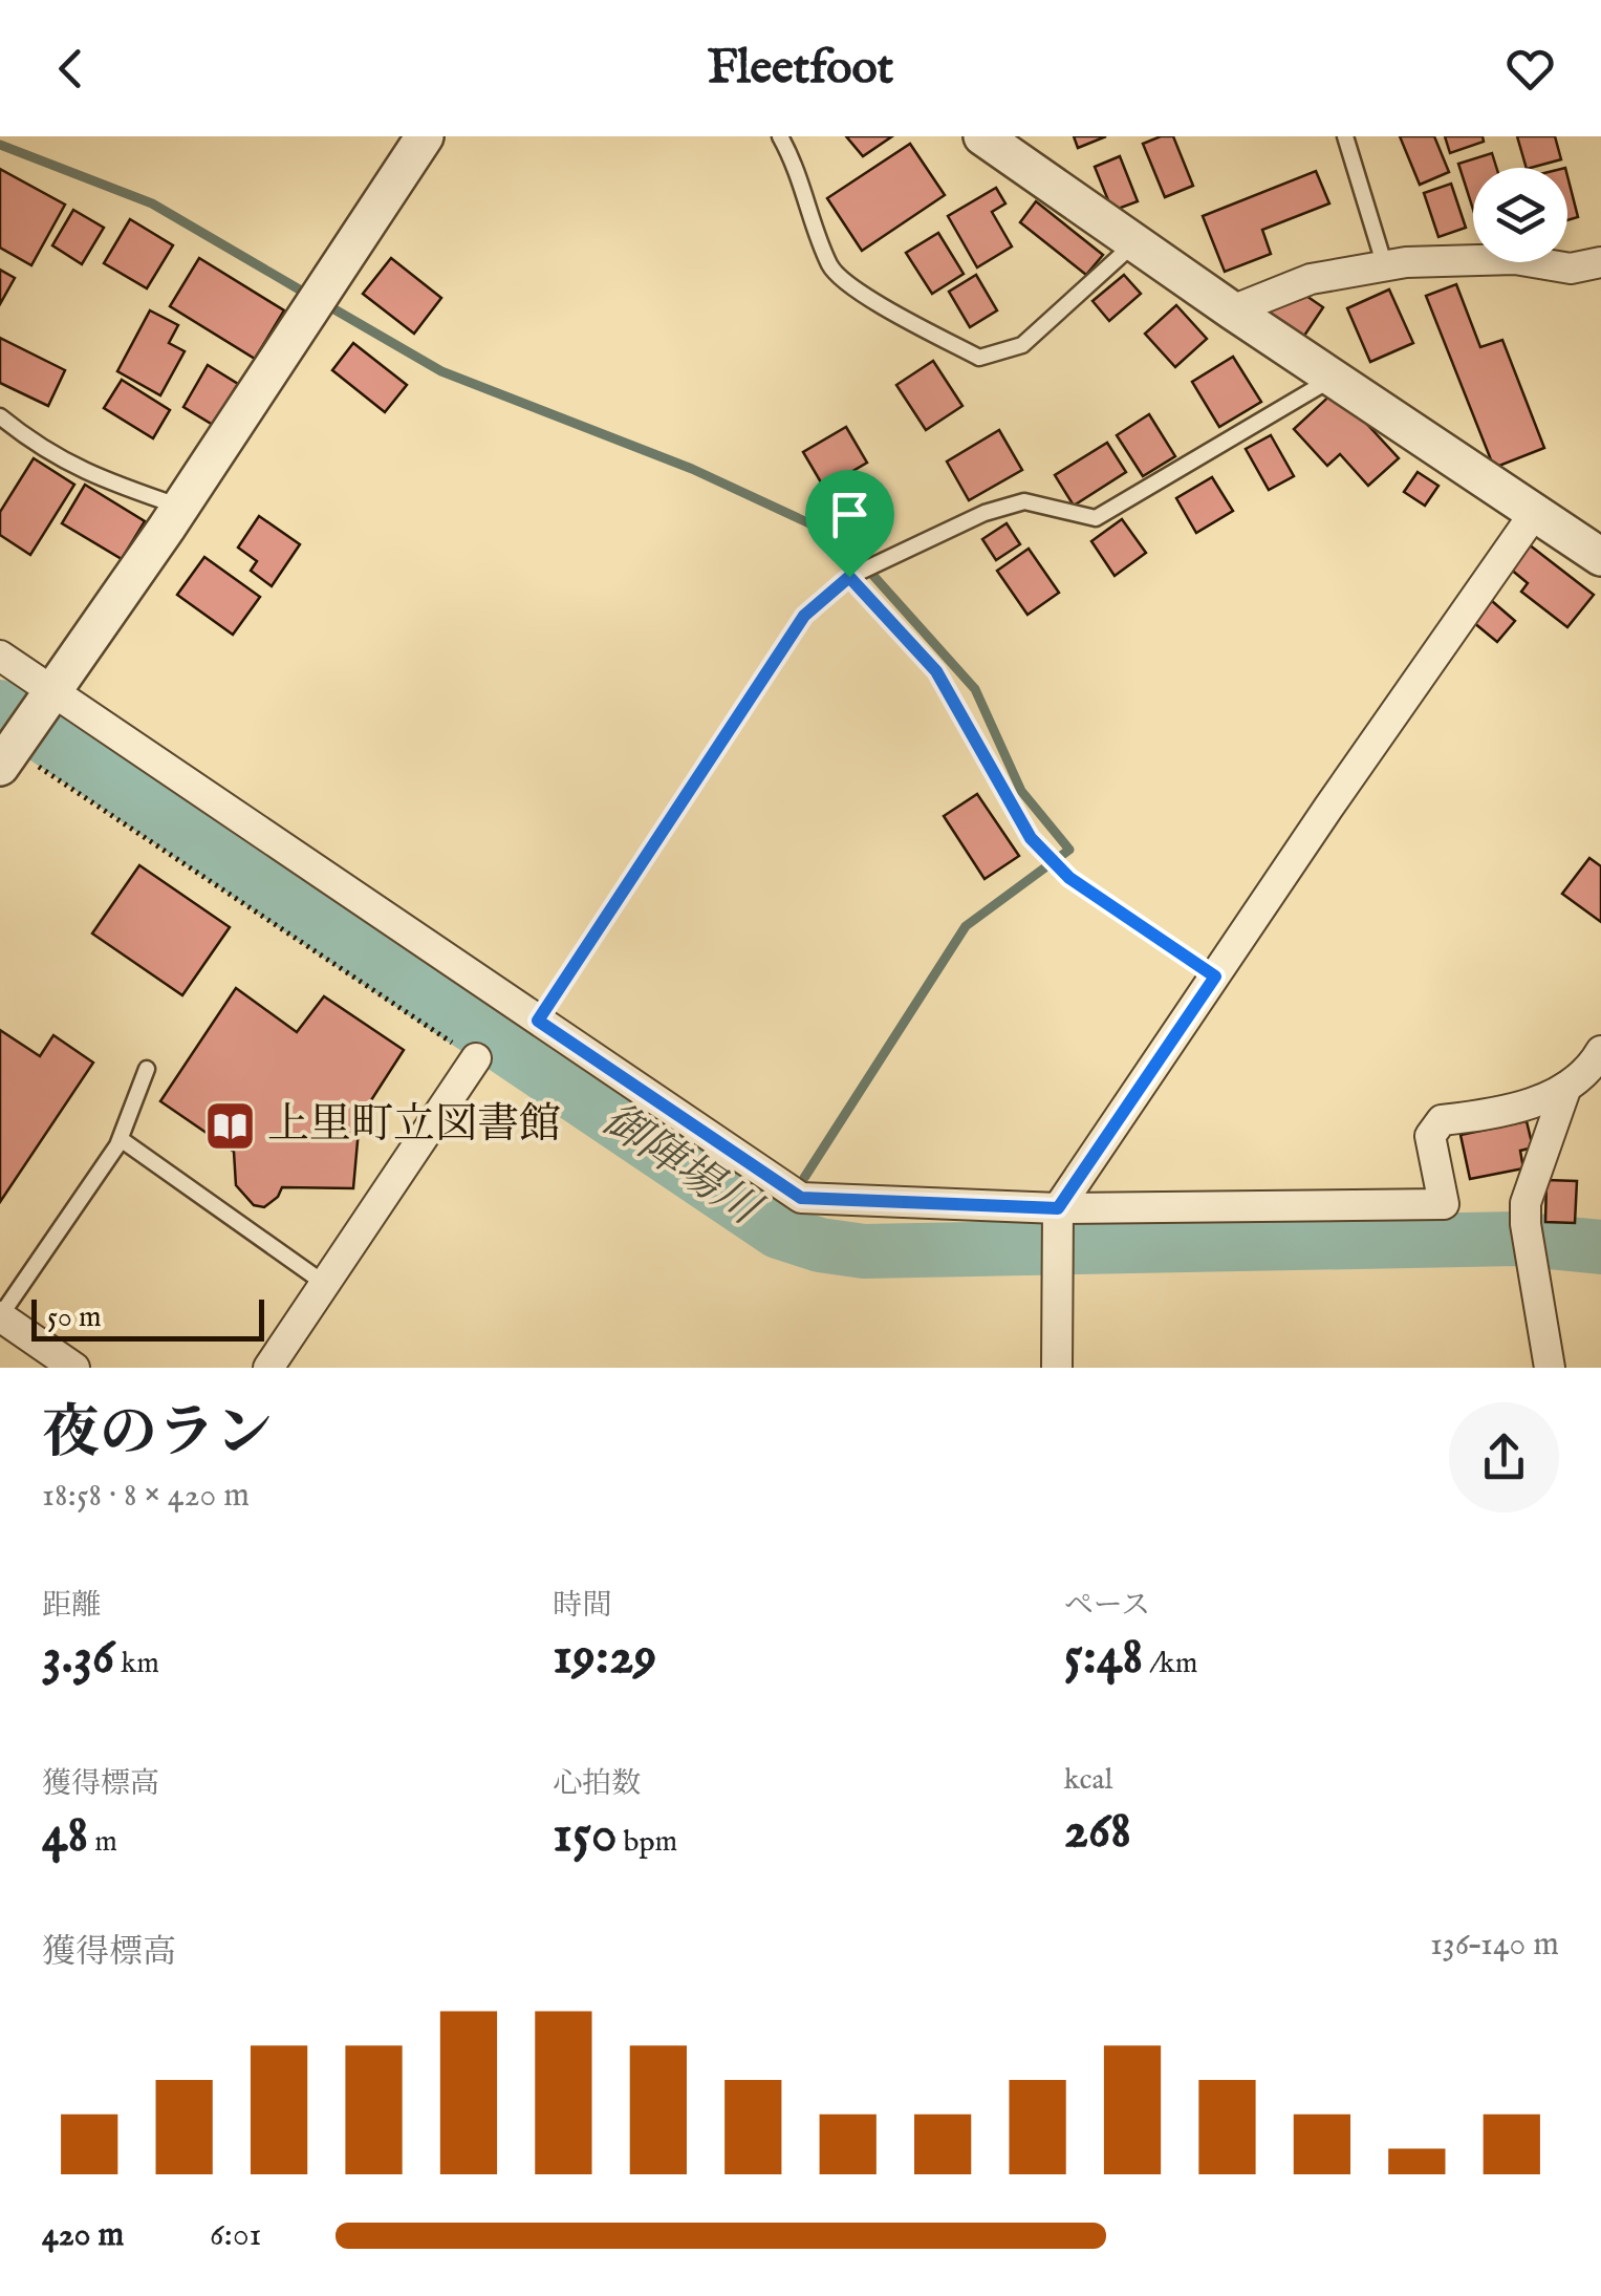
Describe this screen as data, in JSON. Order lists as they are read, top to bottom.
{
  "water": ["御陣場川"],
  "places": {
    "library": ["上里町立図書館"]
  },
  "scale_bar": "50 m",
  "page": {
    "header": "Fleetfoot",
    "scale": "50 m",
    "heading": ["夜のラン", "18:58 · 8 × 420 m"],
    "stats": [
      ["距離", "3.36 km"],
      ["時間", "19:29"],
      ["ペース", "5:48 /km"],
      ["獲得標高", "48 m"],
      ["心拍数", "150 bpm"],
      ["kcal", "268"]
    ],
    "chart": ["獲得標高", "136–140 m"],
    "list": [
      {
        "name": "420 m",
        "note": "6:01"
      }
    ]
  }
}
